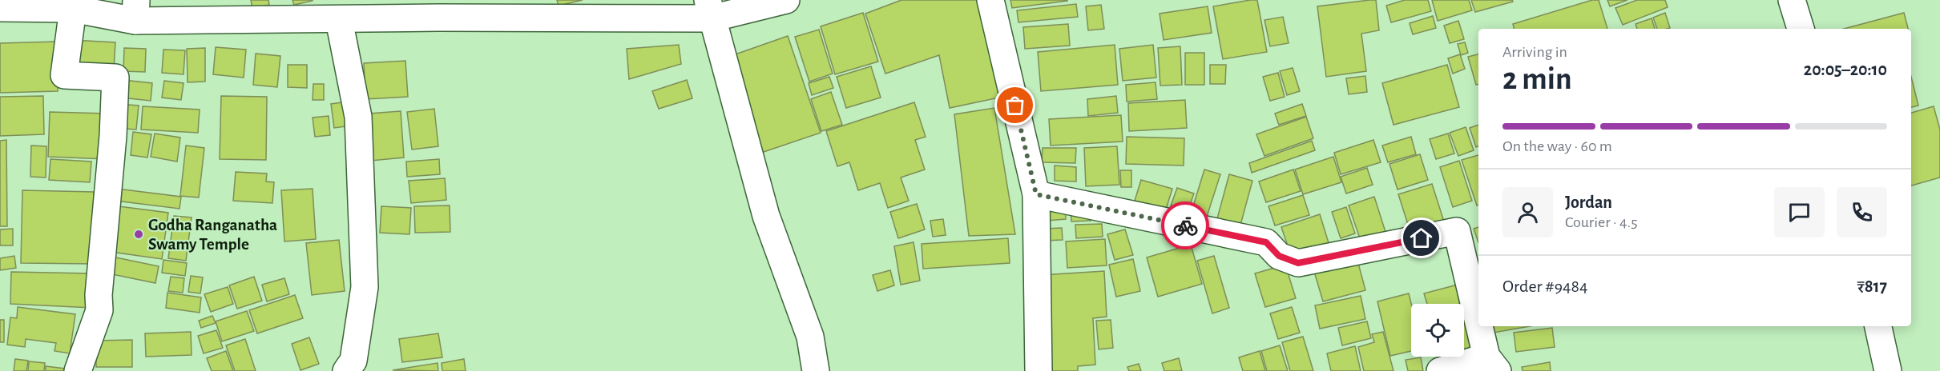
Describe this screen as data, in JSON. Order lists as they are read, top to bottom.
{
  "places": ["Godha Ranganatha Swamy Temple"],
  "page": {
    "heading": ["2 min", "Arriving in", "20:05–20:10"],
    "panel": [
      "Jordan",
      "Courier · 4.5",
      "Order #9484",
      "₹817"
    ],
    "bar": "On the way · 60 m"
  }
}
